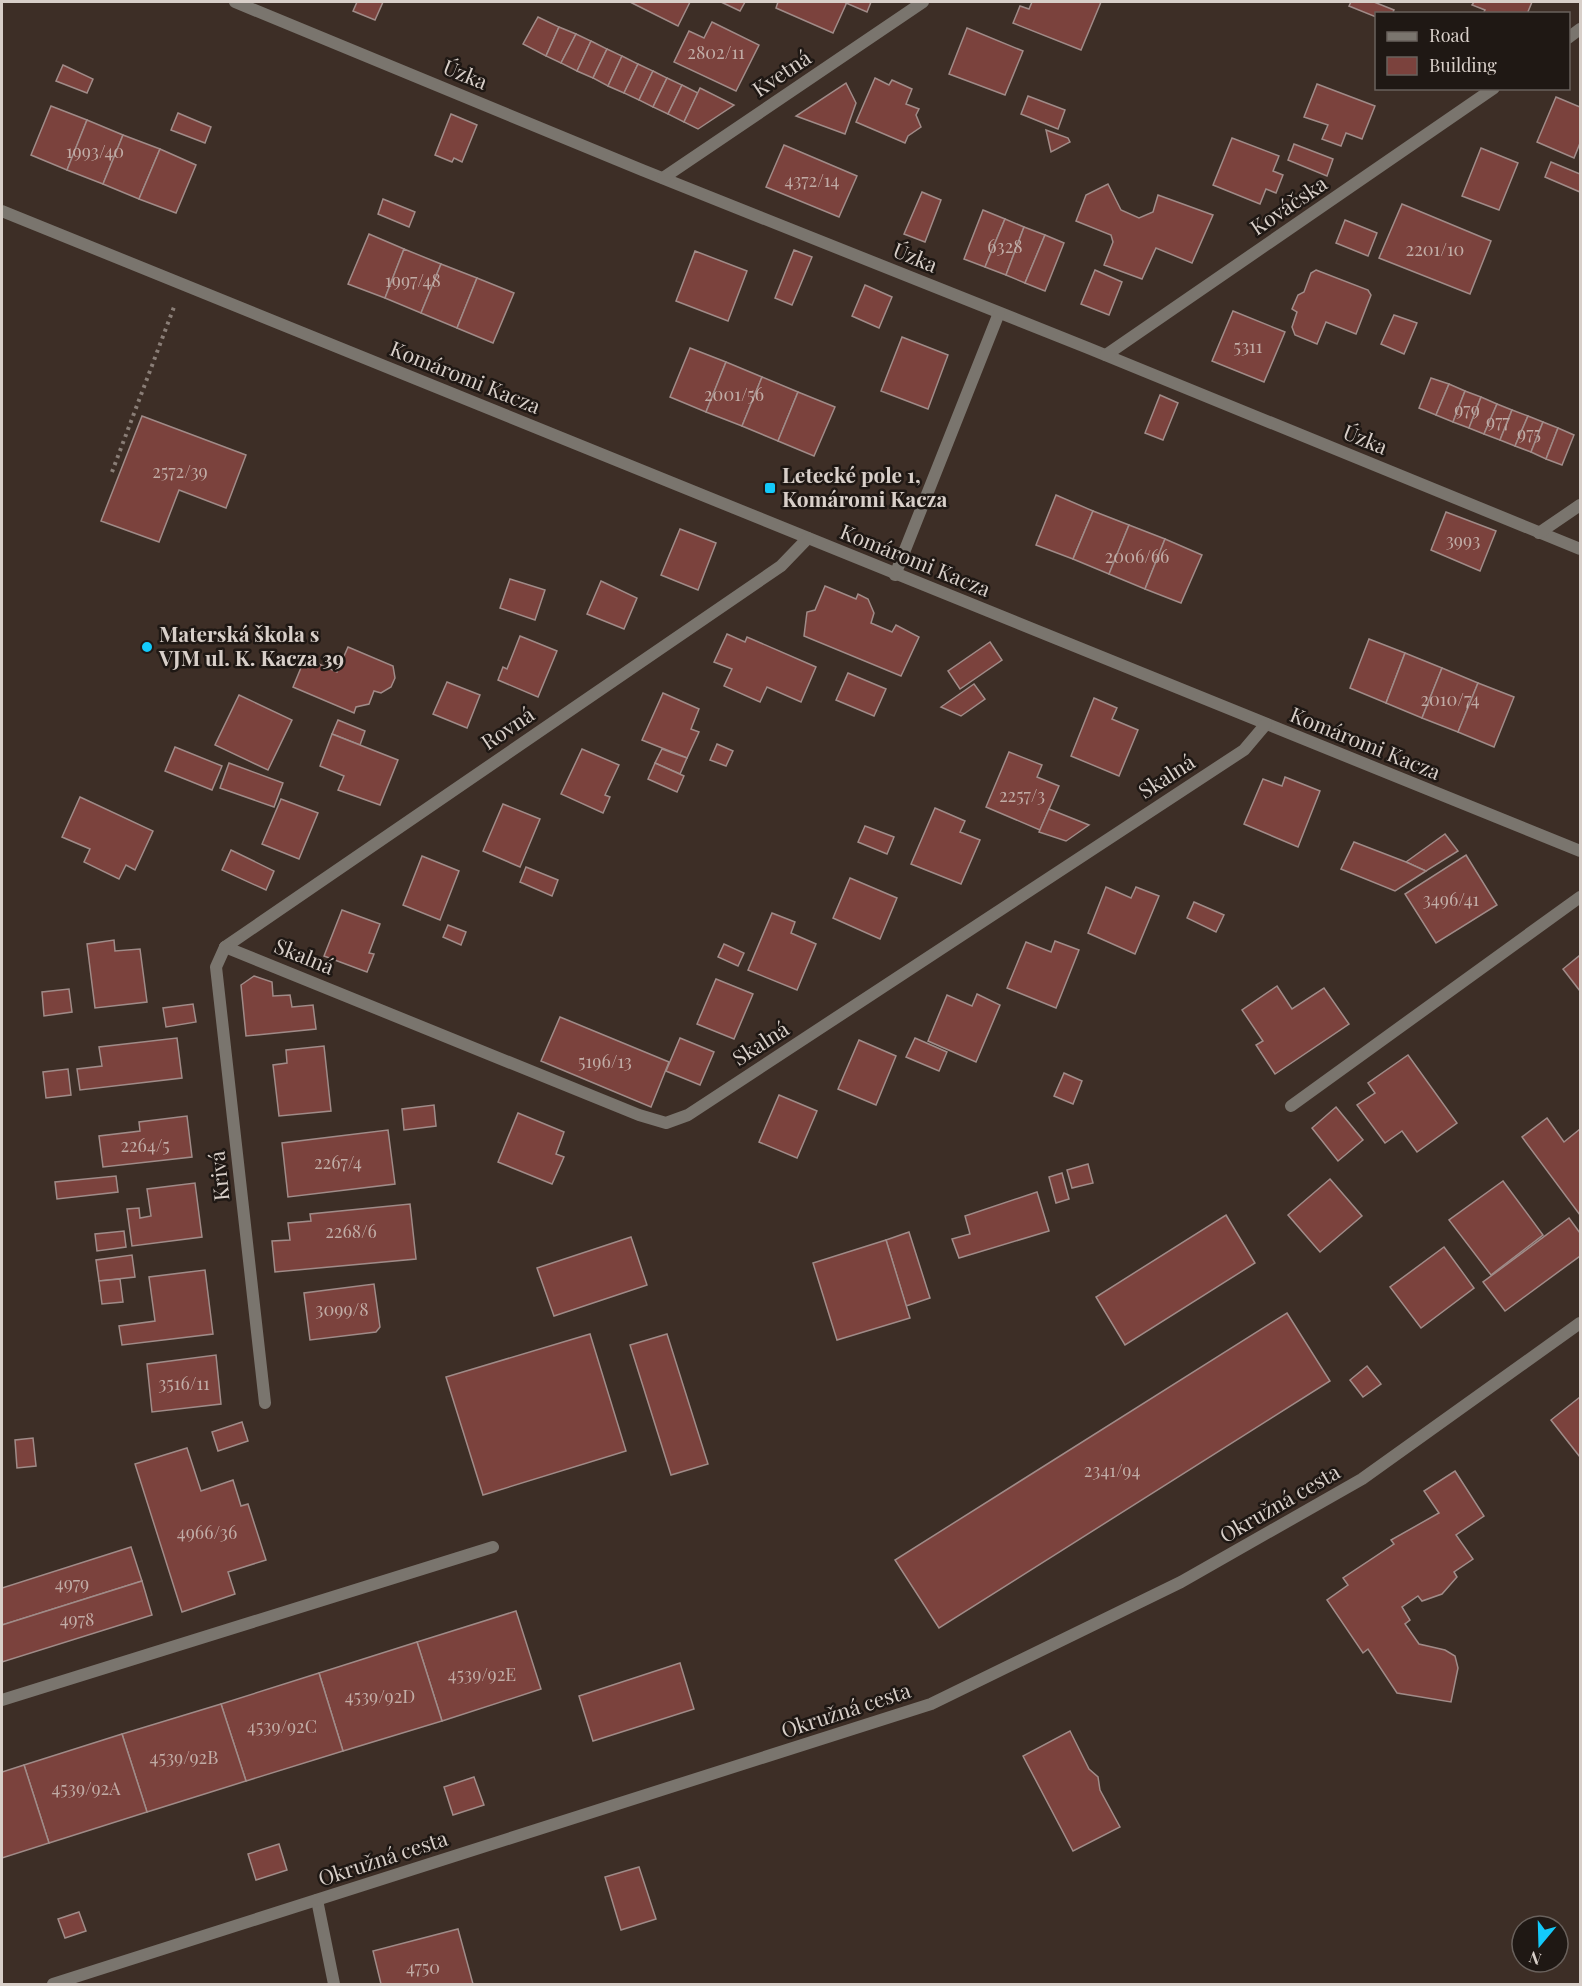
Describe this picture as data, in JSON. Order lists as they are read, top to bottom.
{
  "streets": {
    "street": [
      "Kvetná",
      "Úzka",
      "Kováčska",
      "Komáromi Kacza",
      "Rovná",
      "Skalná",
      "Krivá",
      "Okružná cesta"
    ]
  },
  "crossings": [
    ["Kvetná", "Úzka"],
    ["Úzka", "Kováčska"],
    ["Komáromi Kacza", "Rovná"],
    ["Komáromi Kacza", "Skalná"],
    ["Rovná", "Skalná"],
    ["Rovná", "Krivá"],
    ["Skalná", "Krivá"]
  ],
  "places": {
    "transit": ["Letecké pole 1, Komáromi Kacza"],
    "other": ["Materská škola s VJM ul. K. Kacza 39"]
  },
  "house_numbers": [
    "2802/11",
    "1993/40",
    "4372/14",
    "6328",
    "2201/10",
    "1997/48",
    "5311",
    "2001/56",
    "979",
    "977",
    "975",
    "2572/39",
    "3993",
    "2006/66",
    "2010/74",
    "2257/3",
    "3496/41",
    "5196/13",
    "2264/5",
    "2267/4",
    "2268/6",
    "3099/8",
    "3516/11",
    "2341/94",
    "4966/36",
    "4979",
    "4978",
    "4539/92E",
    "4539/92D",
    "4539/92C",
    "4539/92B",
    "4539/92A",
    "4750"
  ],
  "legend": ["Road", "Building"],
  "north": "bottom"
}
